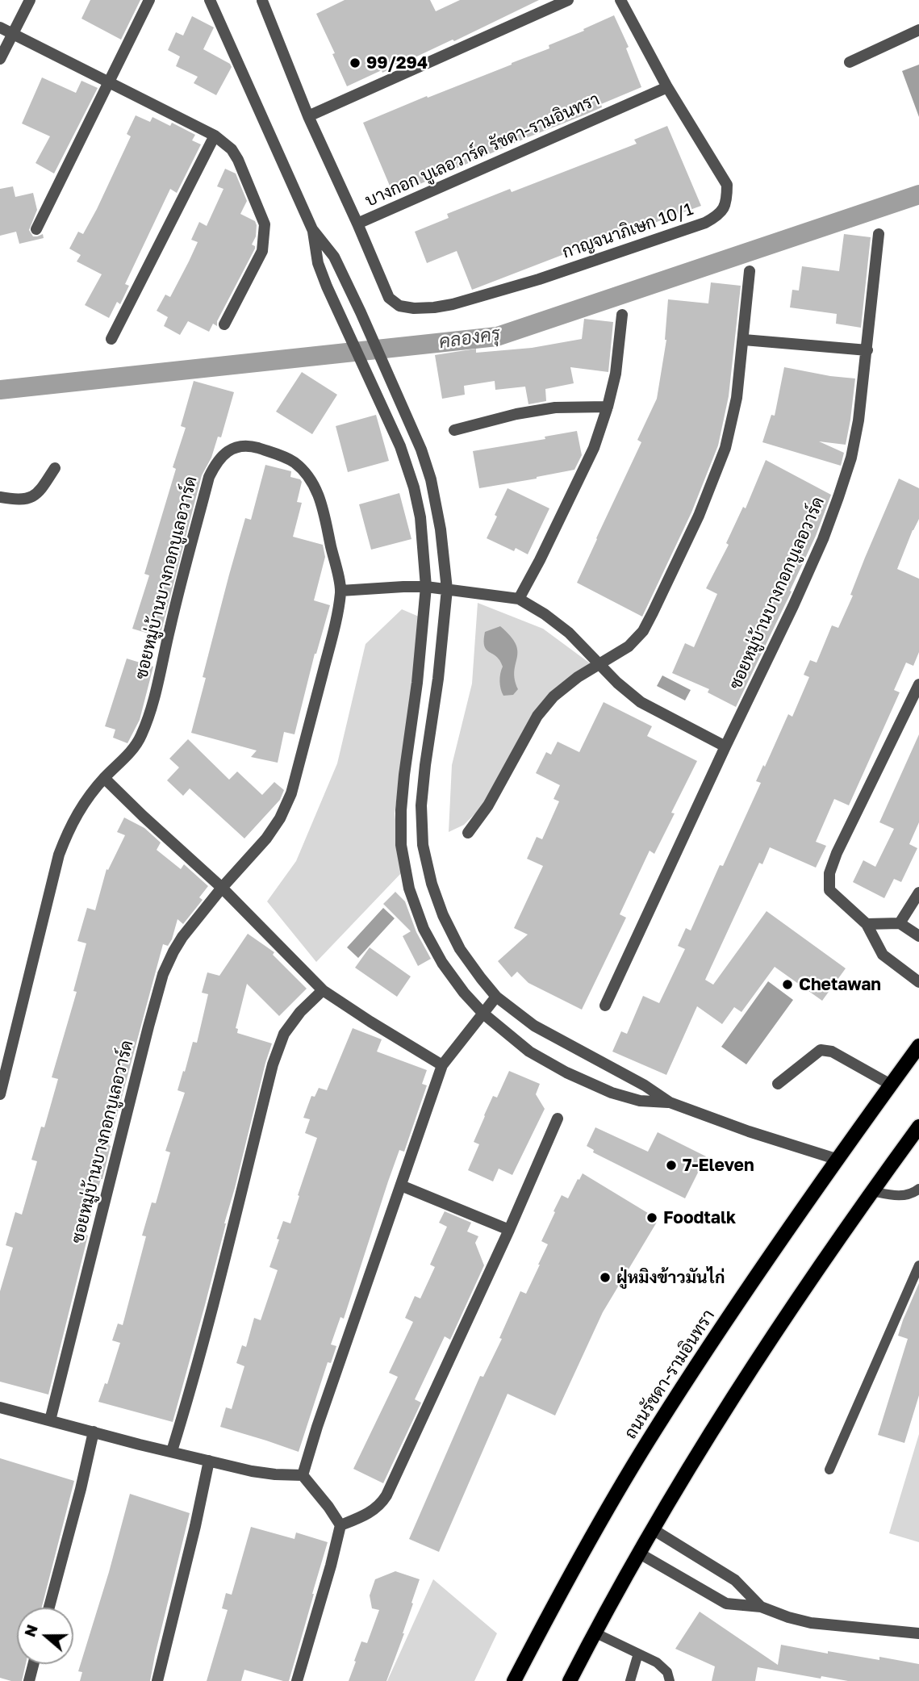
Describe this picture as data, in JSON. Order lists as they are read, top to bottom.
{
  "streets": {
    "main road": ["ถนนรัชดา-รามอินทรา"],
    "street": ["บางกอก บูเลอวาร์ด รัชดา-รามอินทรา", "กาญจนาภิเษก 10/1", "ซอยหมู่บ้านบางกอกบูเลอวาร์ด"]
  },
  "crossings": [
    ["บางกอก บูเลอวาร์ด รัชดา-รามอินทรา", "กาญจนาภิเษก 10/1"]
  ],
  "water": ["คลองครุ"],
  "places": [
    "99/294",
    "Chetawan",
    "7-Eleven",
    "Foodtalk",
    "ฝู่หมิงข้าวมันไก่"
  ],
  "north": "left"
}
